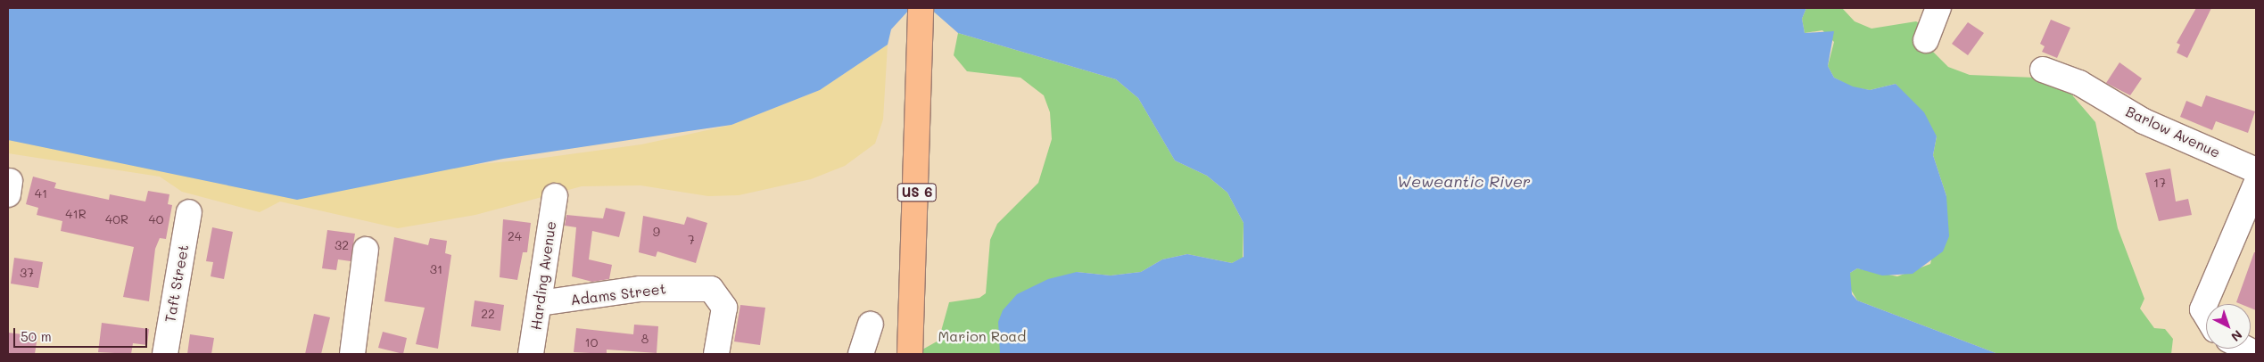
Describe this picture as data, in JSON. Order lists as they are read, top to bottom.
{
  "streets": {
    "main road": ["US 6"],
    "street": [
      "Barlow Avenue",
      "Harding Avenue",
      "Taft Street",
      "Adams Street"
    ]
  },
  "crossings": [
    ["Harding Avenue", "Adams Street"]
  ],
  "water": ["Weweantic River"],
  "parks": ["Marion Road"],
  "house_numbers": [
    "17",
    "41",
    "41R",
    "40R",
    "40",
    "9",
    "24",
    "7",
    "32",
    "31",
    "37",
    "22",
    "8",
    "10"
  ],
  "scale_bar": "50 m",
  "north": "bottom right"
}
